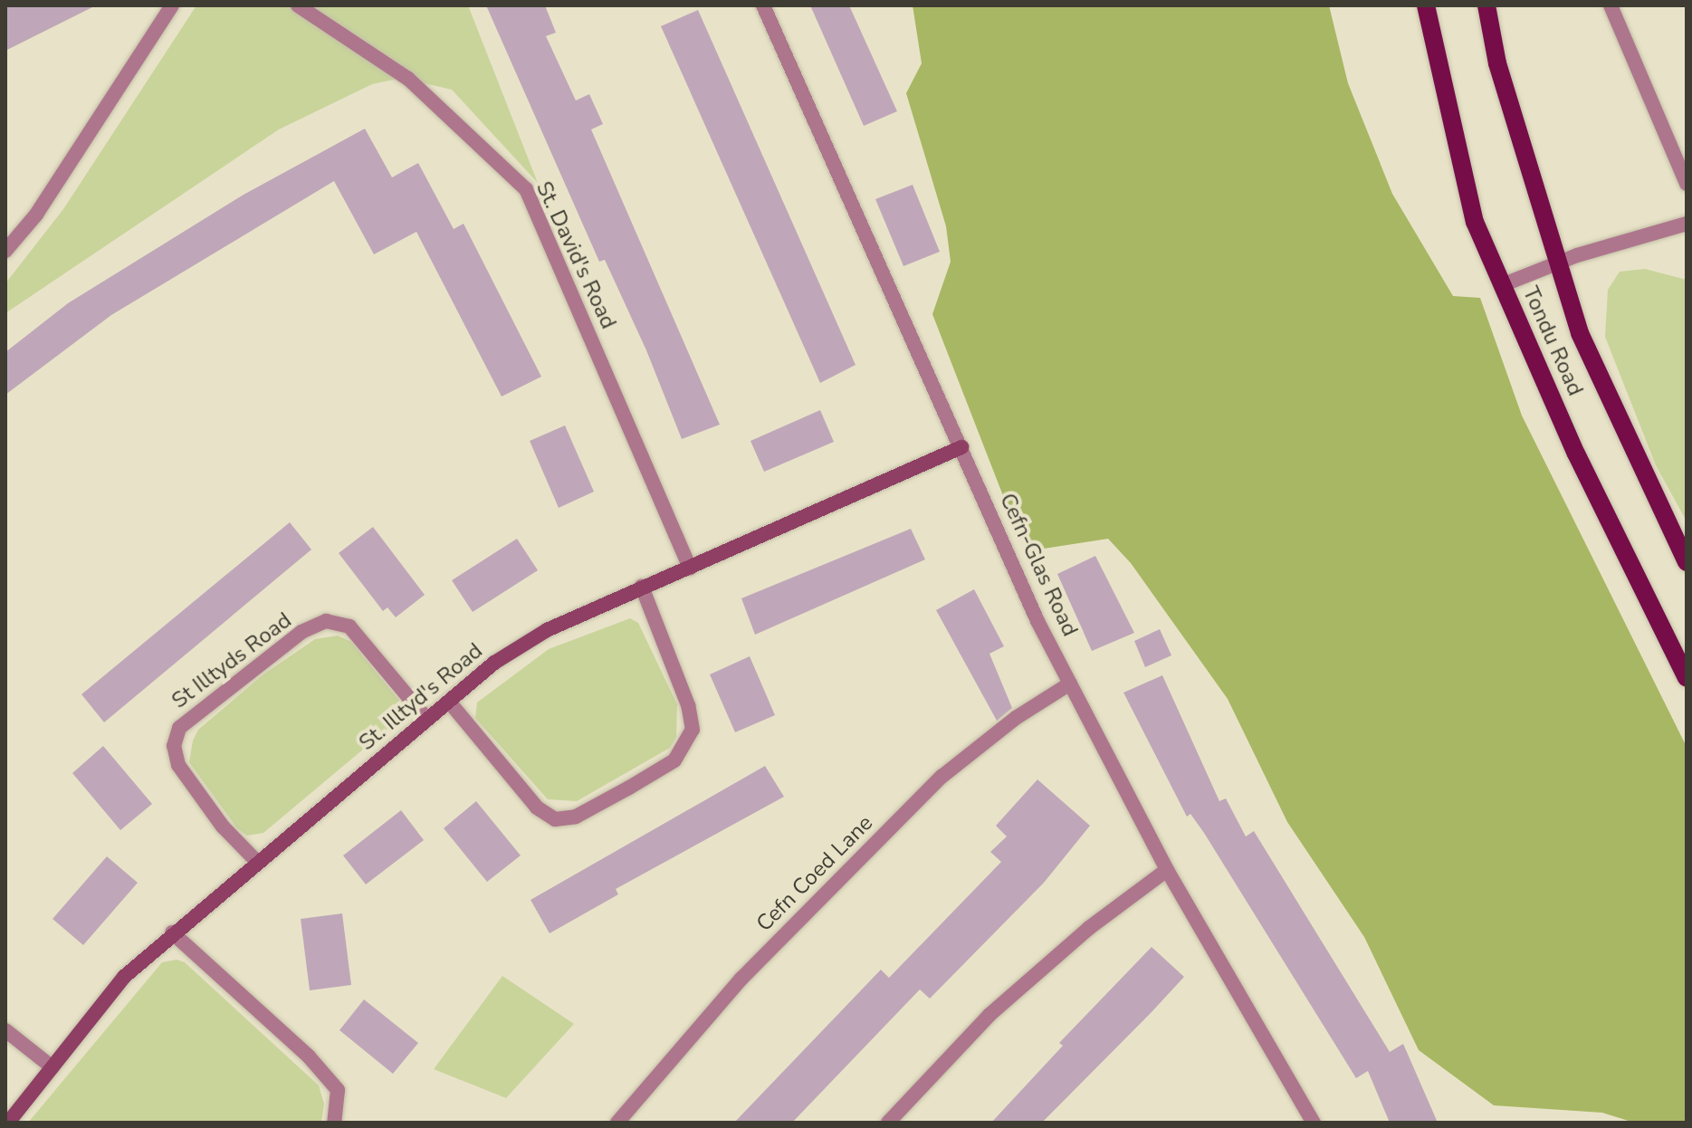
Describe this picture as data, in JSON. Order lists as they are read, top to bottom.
{
  "streets": {
    "main road": ["Tondu Road"],
    "street": [
      "St. David's Road",
      "Cefn-Glas Road",
      "St Illtyds Road",
      "St. Illtyd's Road",
      "Cefn Coed Lane"
    ]
  },
  "crossings": [
    ["St. David's Road", "St. Illtyd's Road"],
    ["Cefn-Glas Road", "St. Illtyd's Road"],
    ["Cefn-Glas Road", "Cefn Coed Lane"],
    ["St Illtyds Road", "St. Illtyd's Road"]
  ]
}
